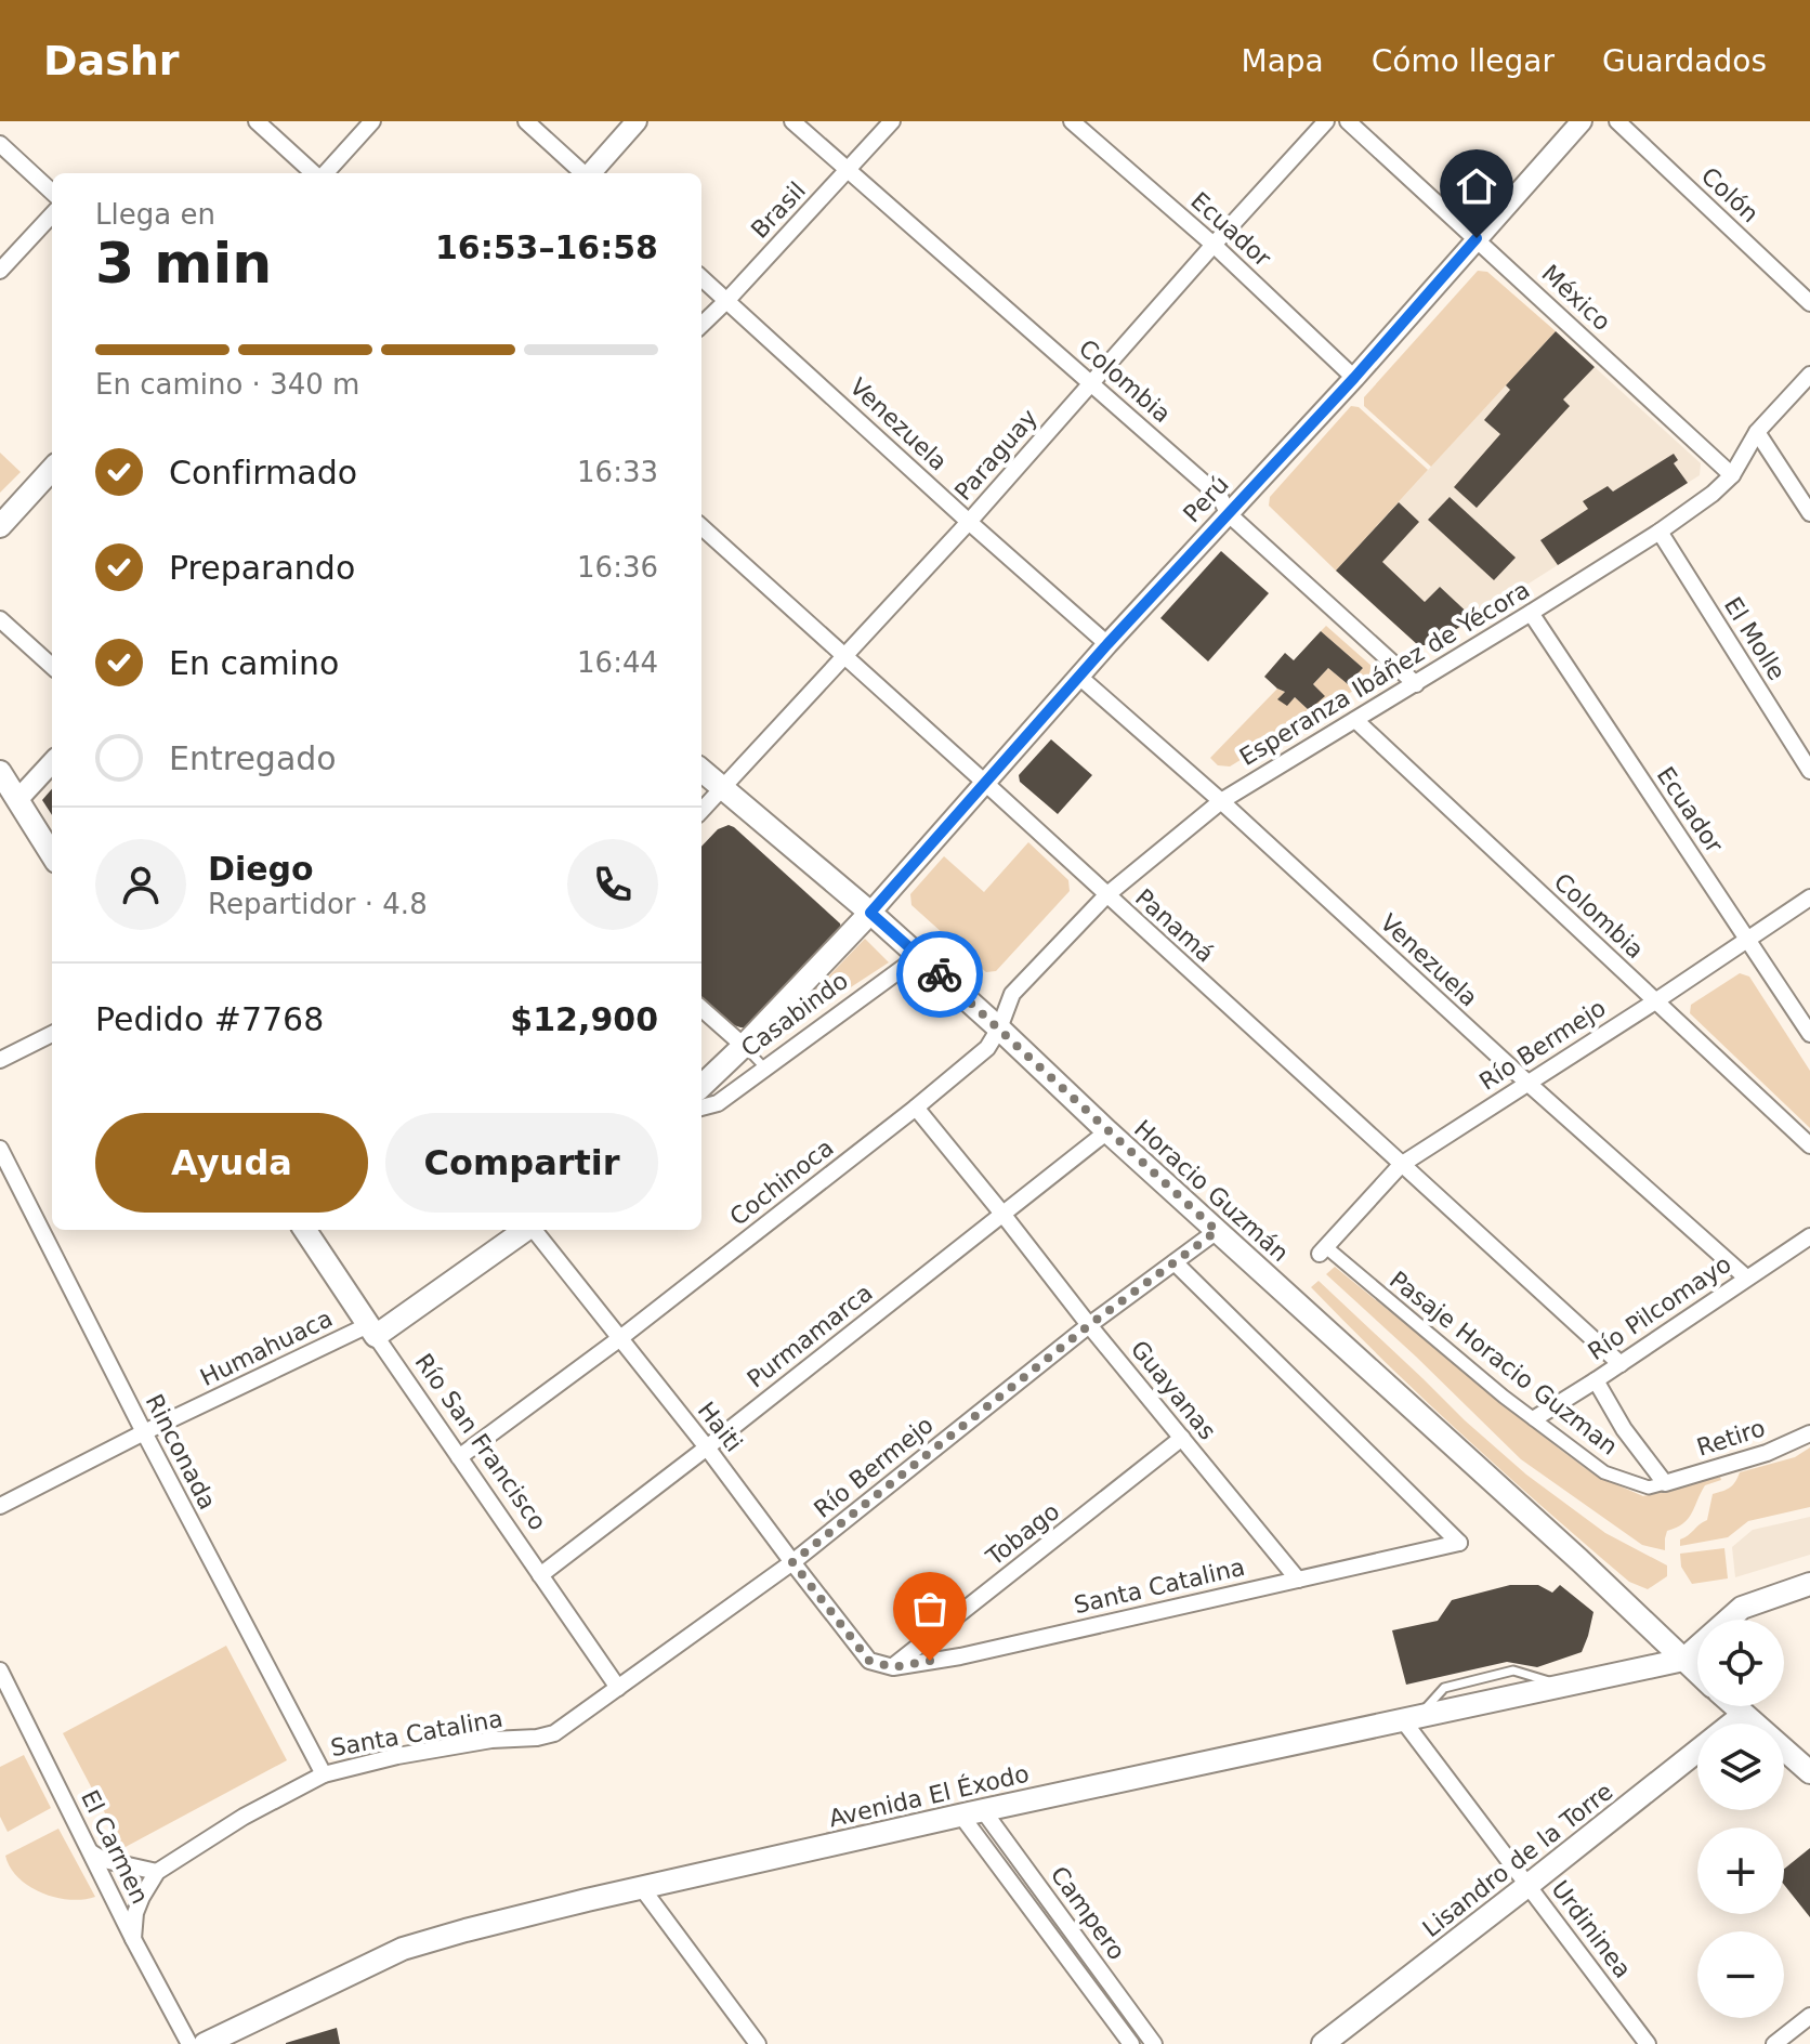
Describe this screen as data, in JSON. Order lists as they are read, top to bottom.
{
  "streets": {
    "main road": [
      "Casabindo",
      "Horacio Guzmán",
      "Río San Francisco",
      "Avenida El Éxodo",
      "Lisandro de la Torre"
    ],
    "street": [
      "Colón",
      "Brasil",
      "Ecuador",
      "México",
      "Colombia",
      "Venezuela",
      "Paraguay",
      "Perú",
      "El Molle",
      "Esperanza Ibáñez de Yécora",
      "Panamá",
      "Río Bermejo",
      "Cochinoca",
      "Río Pilcomayo",
      "Purmamarca",
      "Humahuaca",
      "Pasaje Horacio Guzman",
      "Guayanas",
      "Haiti",
      "Retiro",
      "Rinconada",
      "Tobago",
      "Santa Catalina",
      "El Carmen",
      "Campero",
      "Urdininea"
    ]
  },
  "crossings": [
    ["Brasil", "Colombia"],
    ["Brasil", "Venezuela"],
    ["Ecuador", "Paraguay"],
    ["Ecuador", "Perú"],
    ["Ecuador", "Esperanza Ibáñez de Yécora"],
    ["Ecuador", "Río Bermejo"],
    ["México", "Perú"],
    ["México", "Esperanza Ibáñez de Yécora"],
    ["Colombia", "Paraguay"],
    ["Colombia", "Perú"],
    ["Colombia", "Esperanza Ibáñez de Yécora"],
    ["Colombia", "Río Bermejo"],
    ["Venezuela", "Paraguay"],
    ["Venezuela", "Perú"],
    ["Venezuela", "Esperanza Ibáñez de Yécora"],
    ["Venezuela", "Río Bermejo"],
    ["Venezuela", "Río Pilcomayo"],
    ["Paraguay", "Panamá"],
    ["Paraguay", "Horacio Guzmán"],
    ["Perú", "Panamá"],
    ["Perú", "Casabindo"],
    ["Perú", "Horacio Guzmán"],
    ["El Molle", "Esperanza Ibáñez de Yécora"],
    ["Esperanza Ibáñez de Yécora", "Panamá"],
    ["Esperanza Ibáñez de Yécora", "Cochinoca"],
    ["Esperanza Ibáñez de Yécora", "Horacio Guzmán"],
    ["Panamá", "Río Bermejo"],
    ["Panamá", "Río Pilcomayo"],
    ["Casabindo", "Horacio Guzmán"],
    ["Río Bermejo", "Horacio Guzmán"],
    ["Río Bermejo", "Pasaje Horacio Guzman"],
    ["Río Bermejo", "Guayanas"],
    ["Río Bermejo", "Haiti"],
    ["Río Bermejo", "Río San Francisco"],
    ["Río Bermejo", "Santa Catalina"],
    ["Cochinoca", "Horacio Guzmán"],
    ["Cochinoca", "Guayanas"],
    ["Cochinoca", "Haiti"],
    ["Cochinoca", "Río San Francisco"],
    ["Horacio Guzmán", "Purmamarca"],
    ["Horacio Guzmán", "Avenida El Éxodo"],
    ["Río Pilcomayo", "Pasaje Horacio Guzman"],
    ["Purmamarca", "Guayanas"],
    ["Purmamarca", "Haiti"],
    ["Purmamarca", "Río San Francisco"],
    ["Humahuaca", "Río San Francisco"],
    ["Humahuaca", "Rinconada"],
    ["Pasaje Horacio Guzman", "Retiro"],
    ["Guayanas", "Tobago"],
    ["Guayanas", "Santa Catalina"],
    ["Haiti", "Santa Catalina"],
    ["Rinconada", "Santa Catalina"],
    ["Tobago", "Santa Catalina"],
    ["Santa Catalina", "El Carmen"],
    ["Avenida El Éxodo", "Campero"],
    ["Avenida El Éxodo", "Urdininea"],
    ["Lisandro de la Torre", "Urdininea"]
  ],
  "page": {
    "header": "Dashr",
    "nav": ["Mapa", "Cómo llegar", "Guardados"],
    "heading": ["3 min", "Llega en", "16:53–16:58"],
    "panel": [
      "Diego",
      "Repartidor · 4.8",
      "Pedido #7768",
      "$12,900"
    ],
    "bar": "En camino · 340 m",
    "list": [
      ["Confirmado", "16:33"],
      ["Preparando", "16:36"],
      ["En camino", "16:44"],
      "Entregado"
    ],
    "buttons": ["Ayuda", "Compartir"],
    "map_buttons": ["+", "−"]
  }
}
